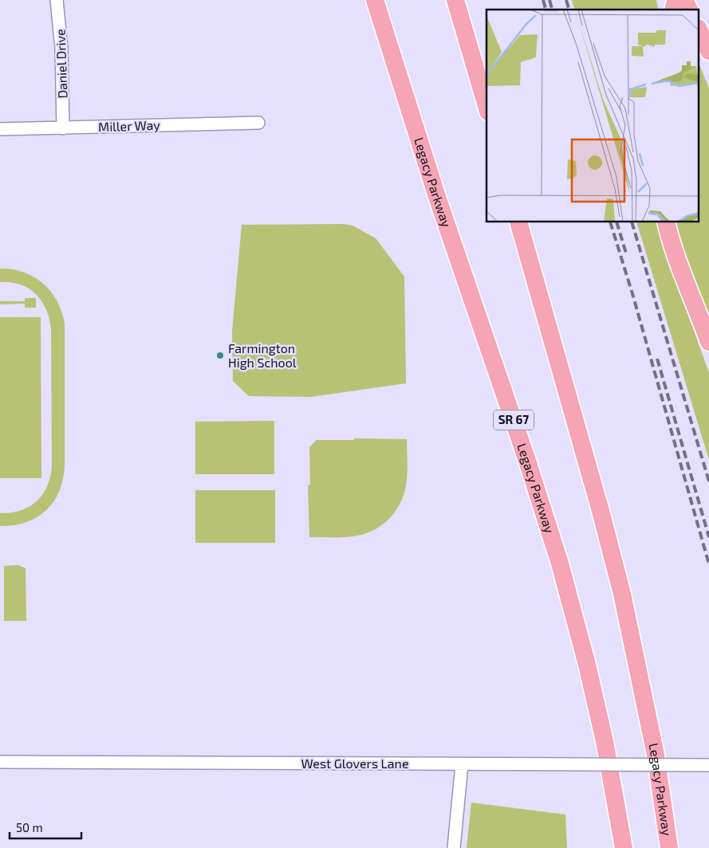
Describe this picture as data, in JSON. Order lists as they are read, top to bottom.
{
  "streets": {
    "highway": ["Legacy Parkway", "SR 67"],
    "street": ["Daniel Drive", "Miller Way", "West Glovers Lane"]
  },
  "crossings": [
    ["Daniel Drive", "Miller Way"]
  ],
  "places": ["Farmington High School"],
  "scale_bar": "50 m"
}
